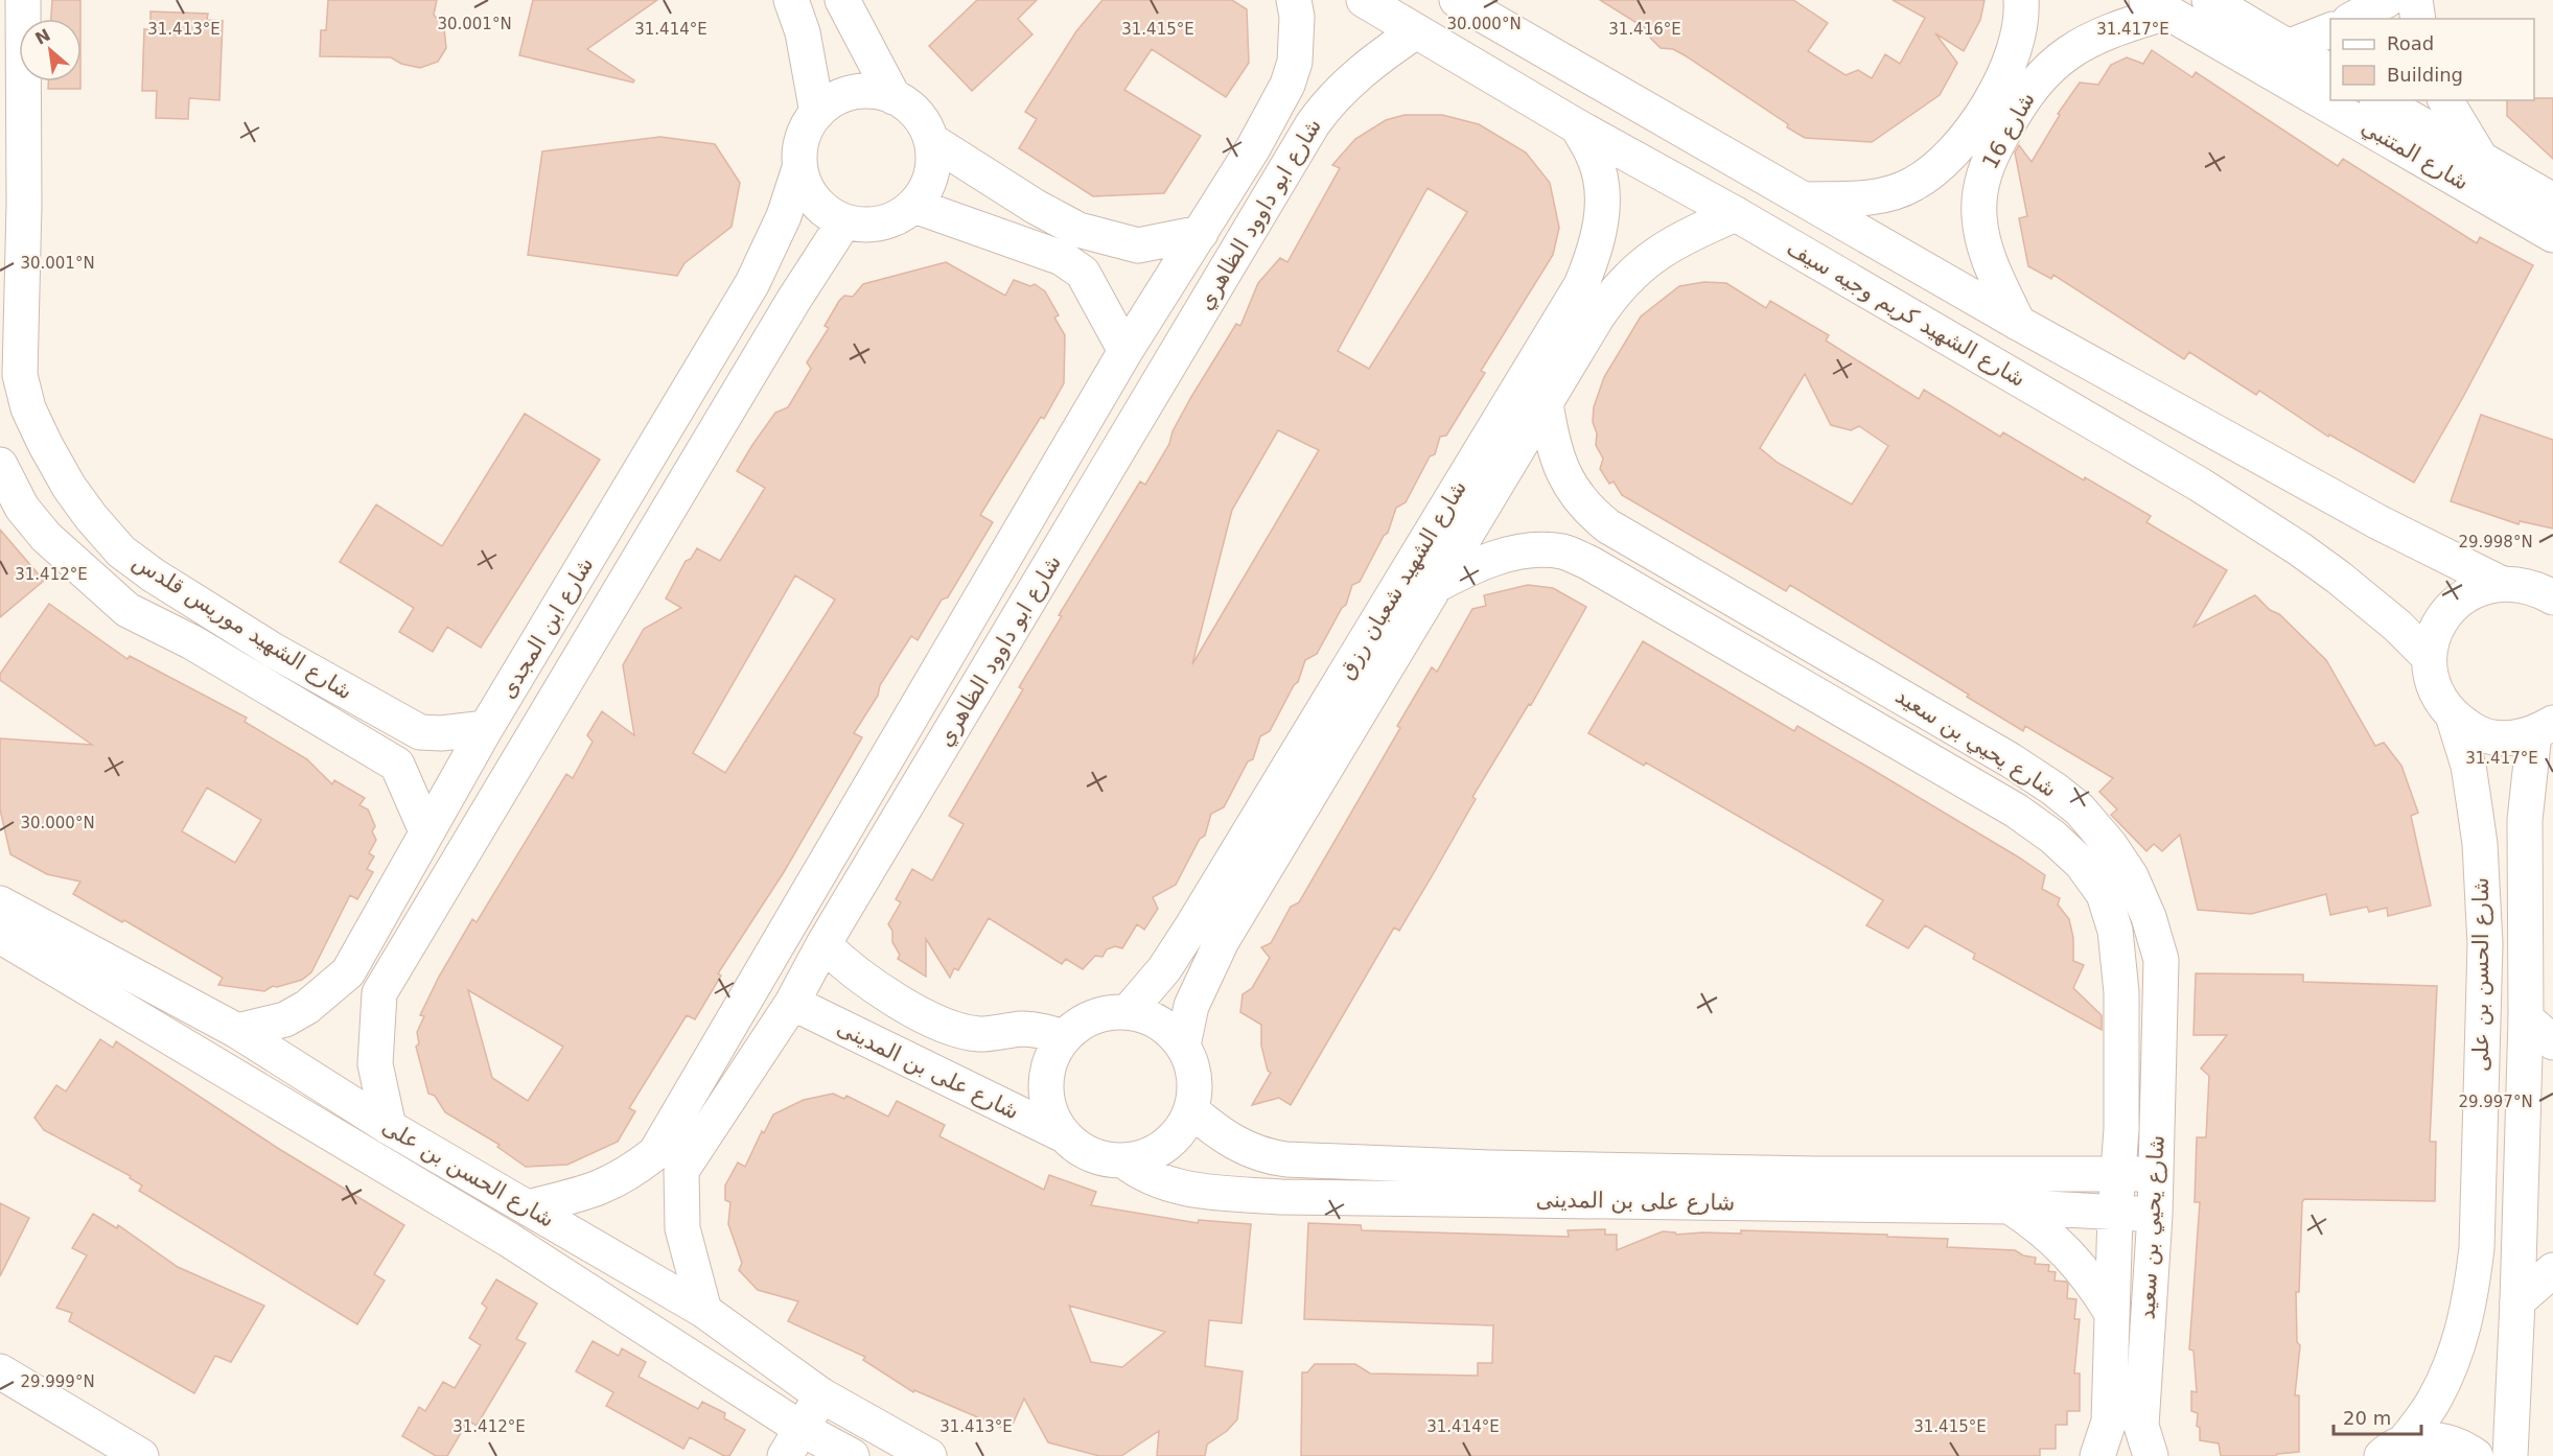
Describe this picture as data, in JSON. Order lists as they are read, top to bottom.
{
  "streets": {
    "street": [
      "شارع 16",
      "شارع المتنبي",
      "شارع ابو داوود الظاهري",
      "شارع الشهيد كريم وجيه سيف",
      "شارع الشهيد شعبان رزق",
      "شارع الشهيد موريس قلدس",
      "شارع ابن المجدى",
      "شارع يحيي بن سعيد",
      "شارع الحسن بن على",
      "شارع على بن المدينى"
    ]
  },
  "crossings": [
    ["شارع 16", "شارع المتنبي"],
    ["شارع ابو داوود الظاهري", "شارع الشهيد كريم وجيه سيف"],
    ["شارع ابو داوود الظاهري", "شارع الحسن بن على"],
    ["شارع ابو داوود الظاهري", "شارع على بن المدينى"],
    ["شارع الشهيد كريم وجيه سيف", "شارع الشهيد شعبان رزق"],
    ["شارع الشهيد شعبان رزق", "شارع يحيي بن سعيد"],
    ["شارع الشهيد شعبان رزق", "شارع على بن المدينى"],
    ["شارع الشهيد موريس قلدس", "شارع ابن المجدى"],
    ["شارع ابن المجدى", "شارع الحسن بن على"],
    ["شارع يحيي بن سعيد", "شارع على بن المدينى"]
  ],
  "legend": ["Road", "Building"],
  "scale_bar": "20 m",
  "north": "top left",
  "coordinates": [
    "30.001°N",
    "30.000°N",
    "31.413°E",
    "31.414°E",
    "31.415°E",
    "31.416°E",
    "31.417°E",
    "29.998°N",
    "31.412°E",
    "29.997°N",
    "29.999°N"
  ]
}
